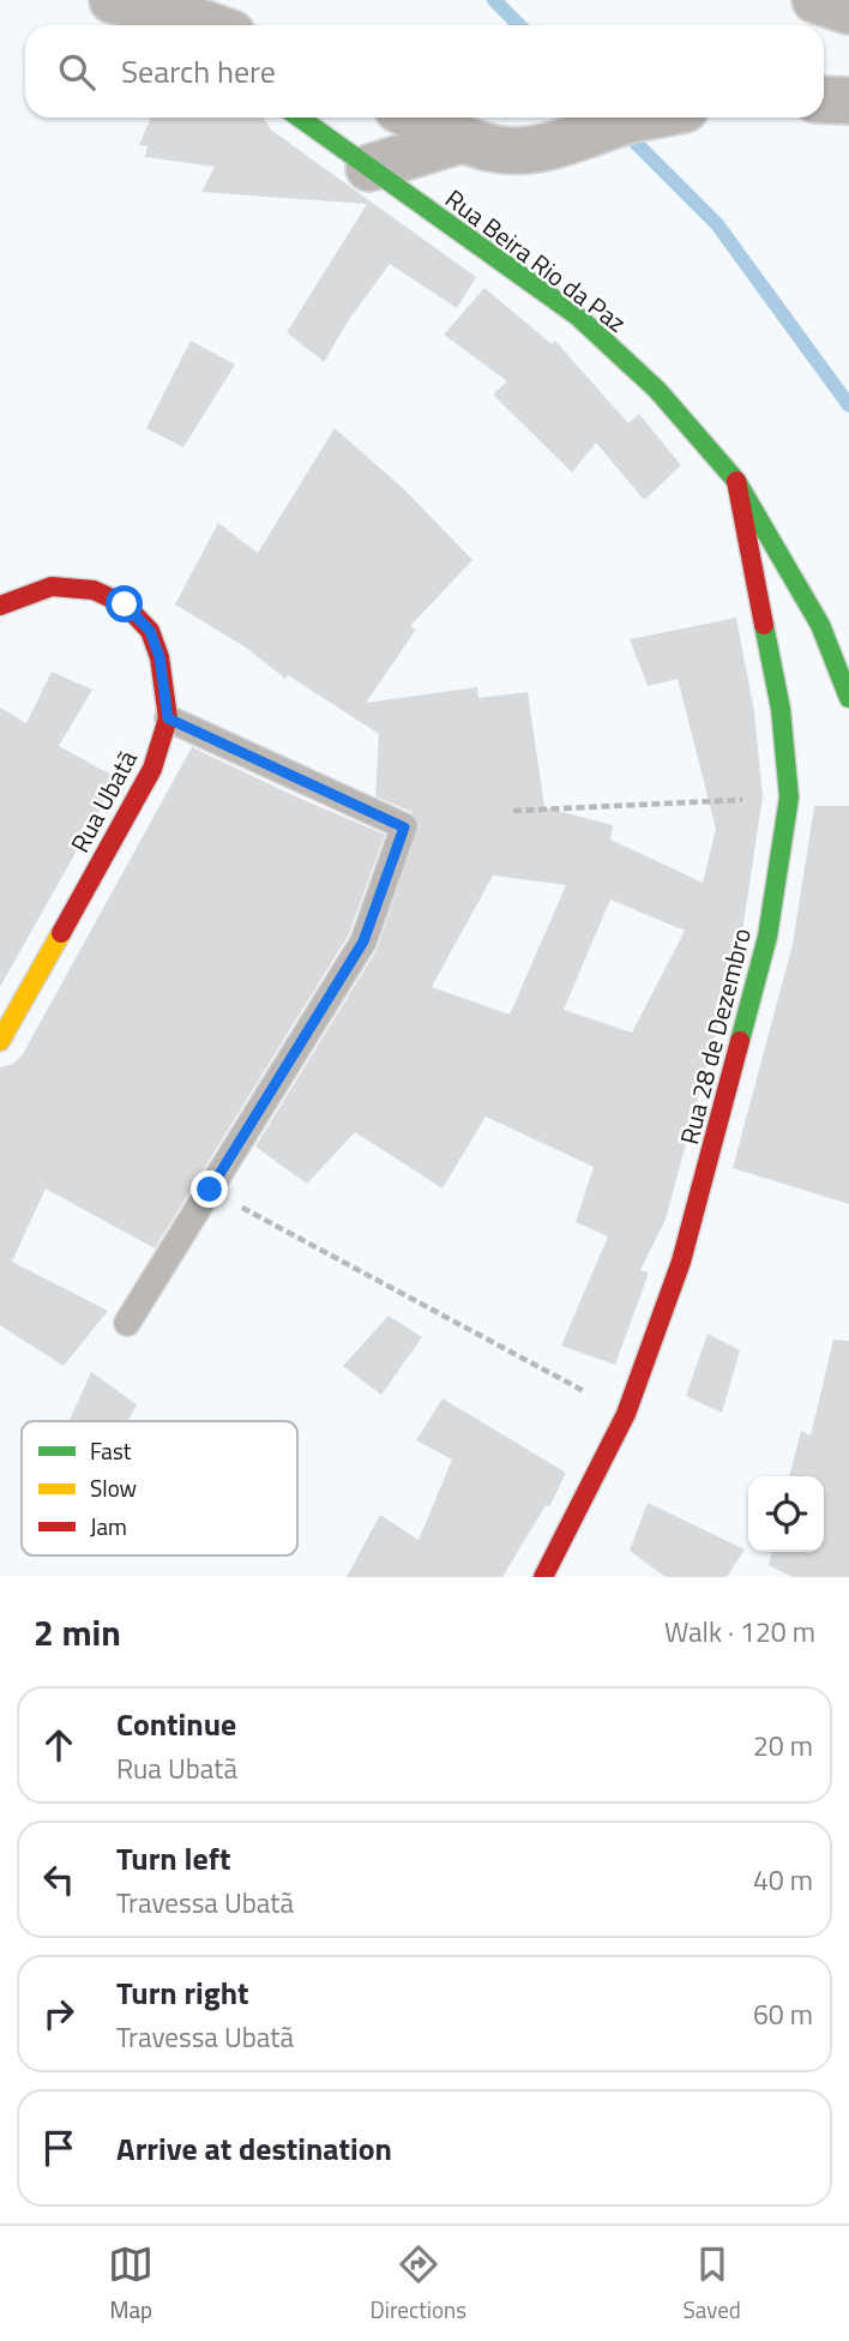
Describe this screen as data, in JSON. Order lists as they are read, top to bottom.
{
  "streets": {
    "street": ["Rua Beira Rio da Paz", "Rua Ubatã", "Rua 28 de Dezembro"]
  },
  "crossings": [
    ["Rua Beira Rio da Paz", "Rua 28 de Dezembro"]
  ],
  "legend": ["Fast", "Slow", "Jam"],
  "page": {
    "search": "Search here",
    "heading": ["2 min", "Walk · 120 m"],
    "list": [
      ["Continue", "Rua Ubatã", "20 m"],
      ["Turn left", "Travessa Ubatã", "40 m"],
      ["Turn right", "Travessa Ubatã", "60 m"],
      "Arrive at destination"
    ],
    "nav": ["Map", "Directions", "Saved"]
  }
}
